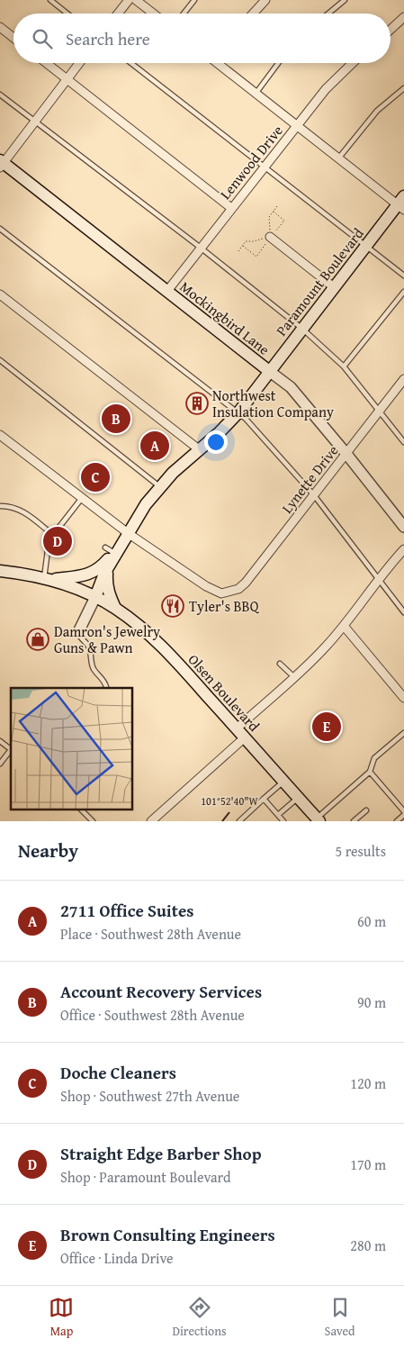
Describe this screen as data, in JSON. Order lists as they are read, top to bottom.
{
  "streets": {
    "main road": ["Paramount Boulevard", "Mockingbird Lane", "Olsen Boulevard"],
    "street": ["Lenwood Drive", "Lynette Drive"]
  },
  "crossings": [
    ["Lenwood Drive", "Mockingbird Lane"],
    ["Paramount Boulevard", "Mockingbird Lane"],
    ["Paramount Boulevard", "Lynette Drive"],
    ["Paramount Boulevard", "Olsen Boulevard"],
    ["Mockingbird Lane", "Lynette Drive"]
  ],
  "places": {
    "building": ["Northwest Insulation Company"],
    "restaurant": ["Tyler's BBQ"],
    "shop": ["Damron's Jewelry Guns & Pawn"]
  },
  "page": {
    "search": "Search here",
    "pins": [
      "B",
      "A",
      "C",
      "D",
      "E"
    ],
    "heading": ["Nearby", "5 results"],
    "list": [
      {
        "mark": "A",
        "name": "2711 Office Suites",
        "note": "Place · Southwest 28th Avenue",
        "value": "60 m"
      },
      {
        "mark": "B",
        "name": "Account Recovery Services",
        "note": "Office · Southwest 28th Avenue",
        "value": "90 m"
      },
      {
        "mark": "C",
        "name": "Doche Cleaners",
        "note": "Shop · Southwest 27th Avenue",
        "value": "120 m"
      },
      {
        "mark": "D",
        "name": "Straight Edge Barber Shop",
        "note": "Shop · Paramount Boulevard",
        "value": "170 m"
      },
      {
        "mark": "E",
        "name": "Brown Consulting Engineers",
        "note": "Office · Linda Drive",
        "value": "280 m"
      }
    ],
    "nav": ["Map", "Directions", "Saved"]
  },
  "coordinates": ["101°52'40\"W"]
}
